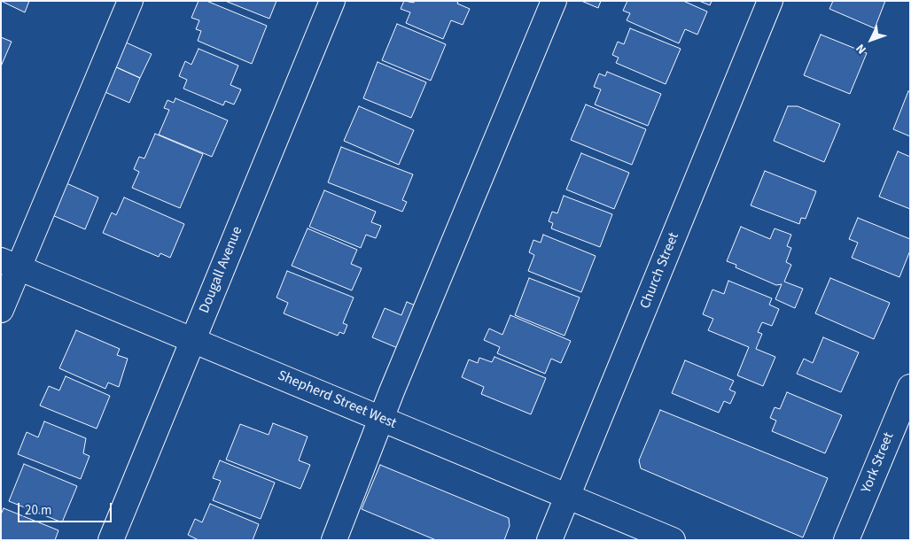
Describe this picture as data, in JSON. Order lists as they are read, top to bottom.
{
  "streets": {
    "street": [
      "Dougall Avenue",
      "Church Street",
      "Shepherd Street West",
      "York Street"
    ]
  },
  "crossings": [
    ["Dougall Avenue", "Shepherd Street West"],
    ["Church Street", "Shepherd Street West"]
  ],
  "scale_bar": "20 m",
  "north": "bottom left"
}
